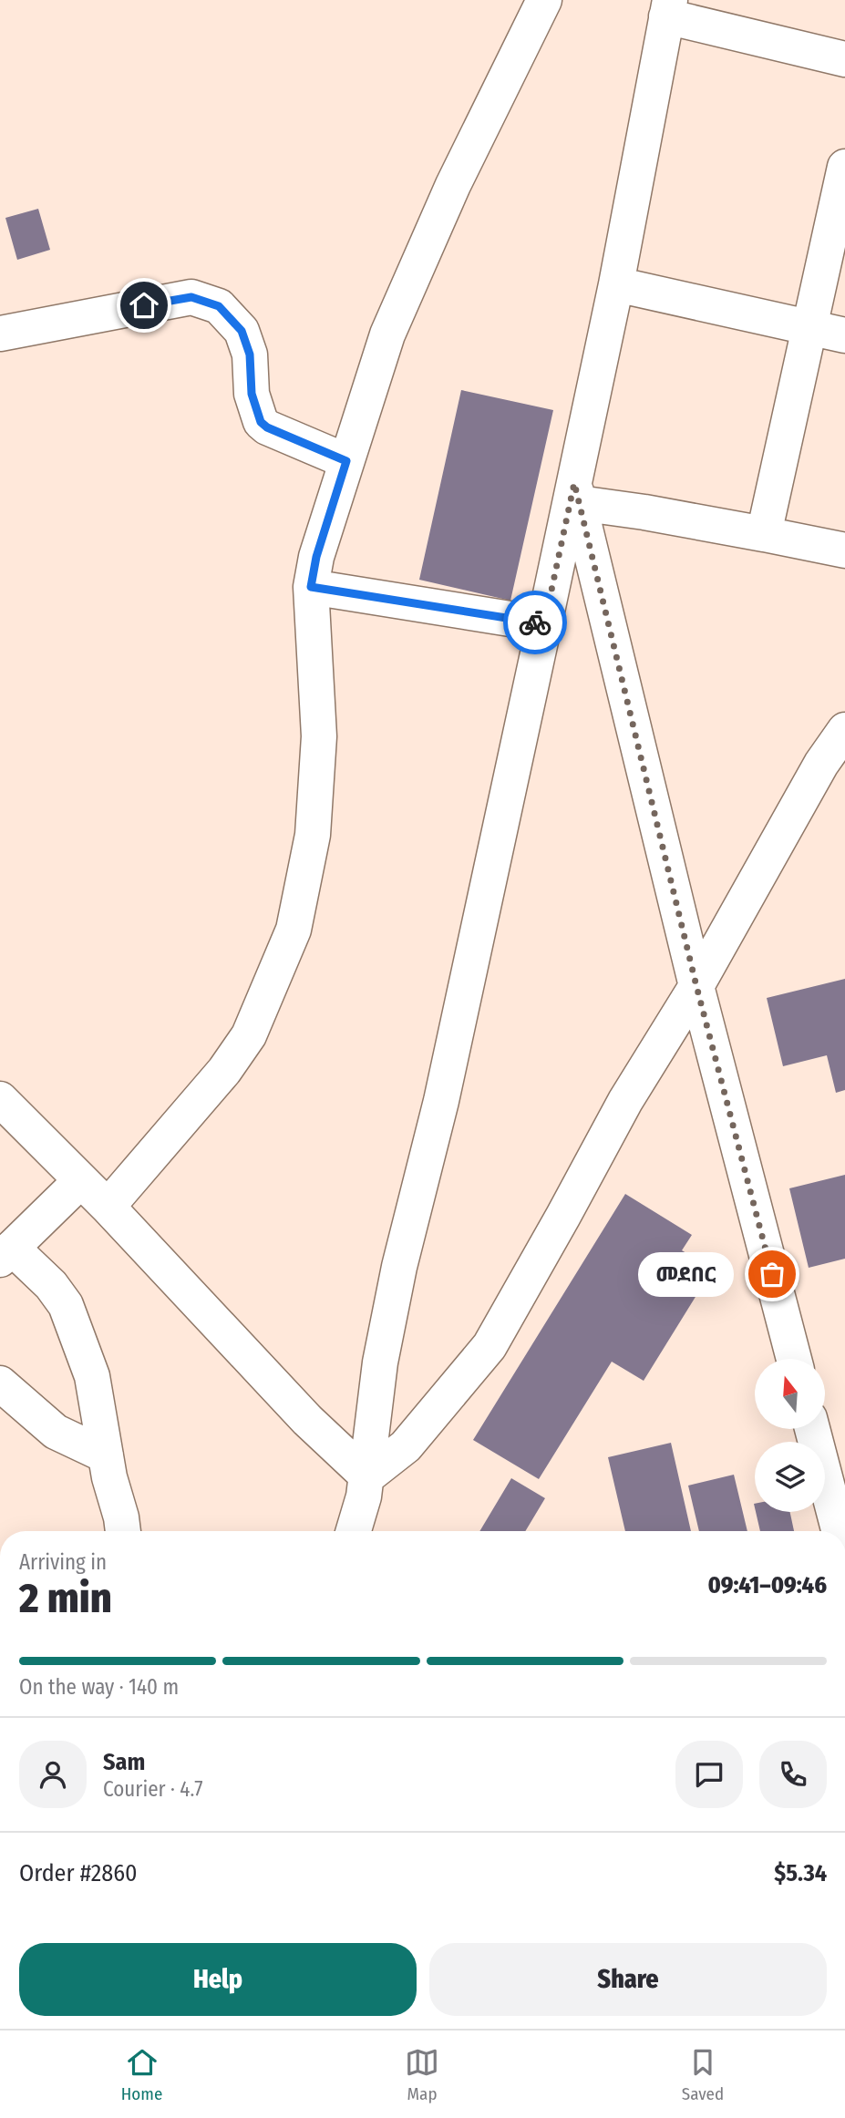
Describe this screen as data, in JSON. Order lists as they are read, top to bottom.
{
  "places": ["መደበር"],
  "north": "top",
  "page": {
    "bubble": "መደበር",
    "heading": ["2 min", "Arriving in", "09:41–09:46"],
    "panel": [
      "Sam",
      "Courier · 4.7",
      "Order #2860",
      "$5.34"
    ],
    "bar": "On the way · 140 m",
    "buttons": ["Help", "Share"],
    "tabs": ["Home", "Map", "Saved"]
  }
}
